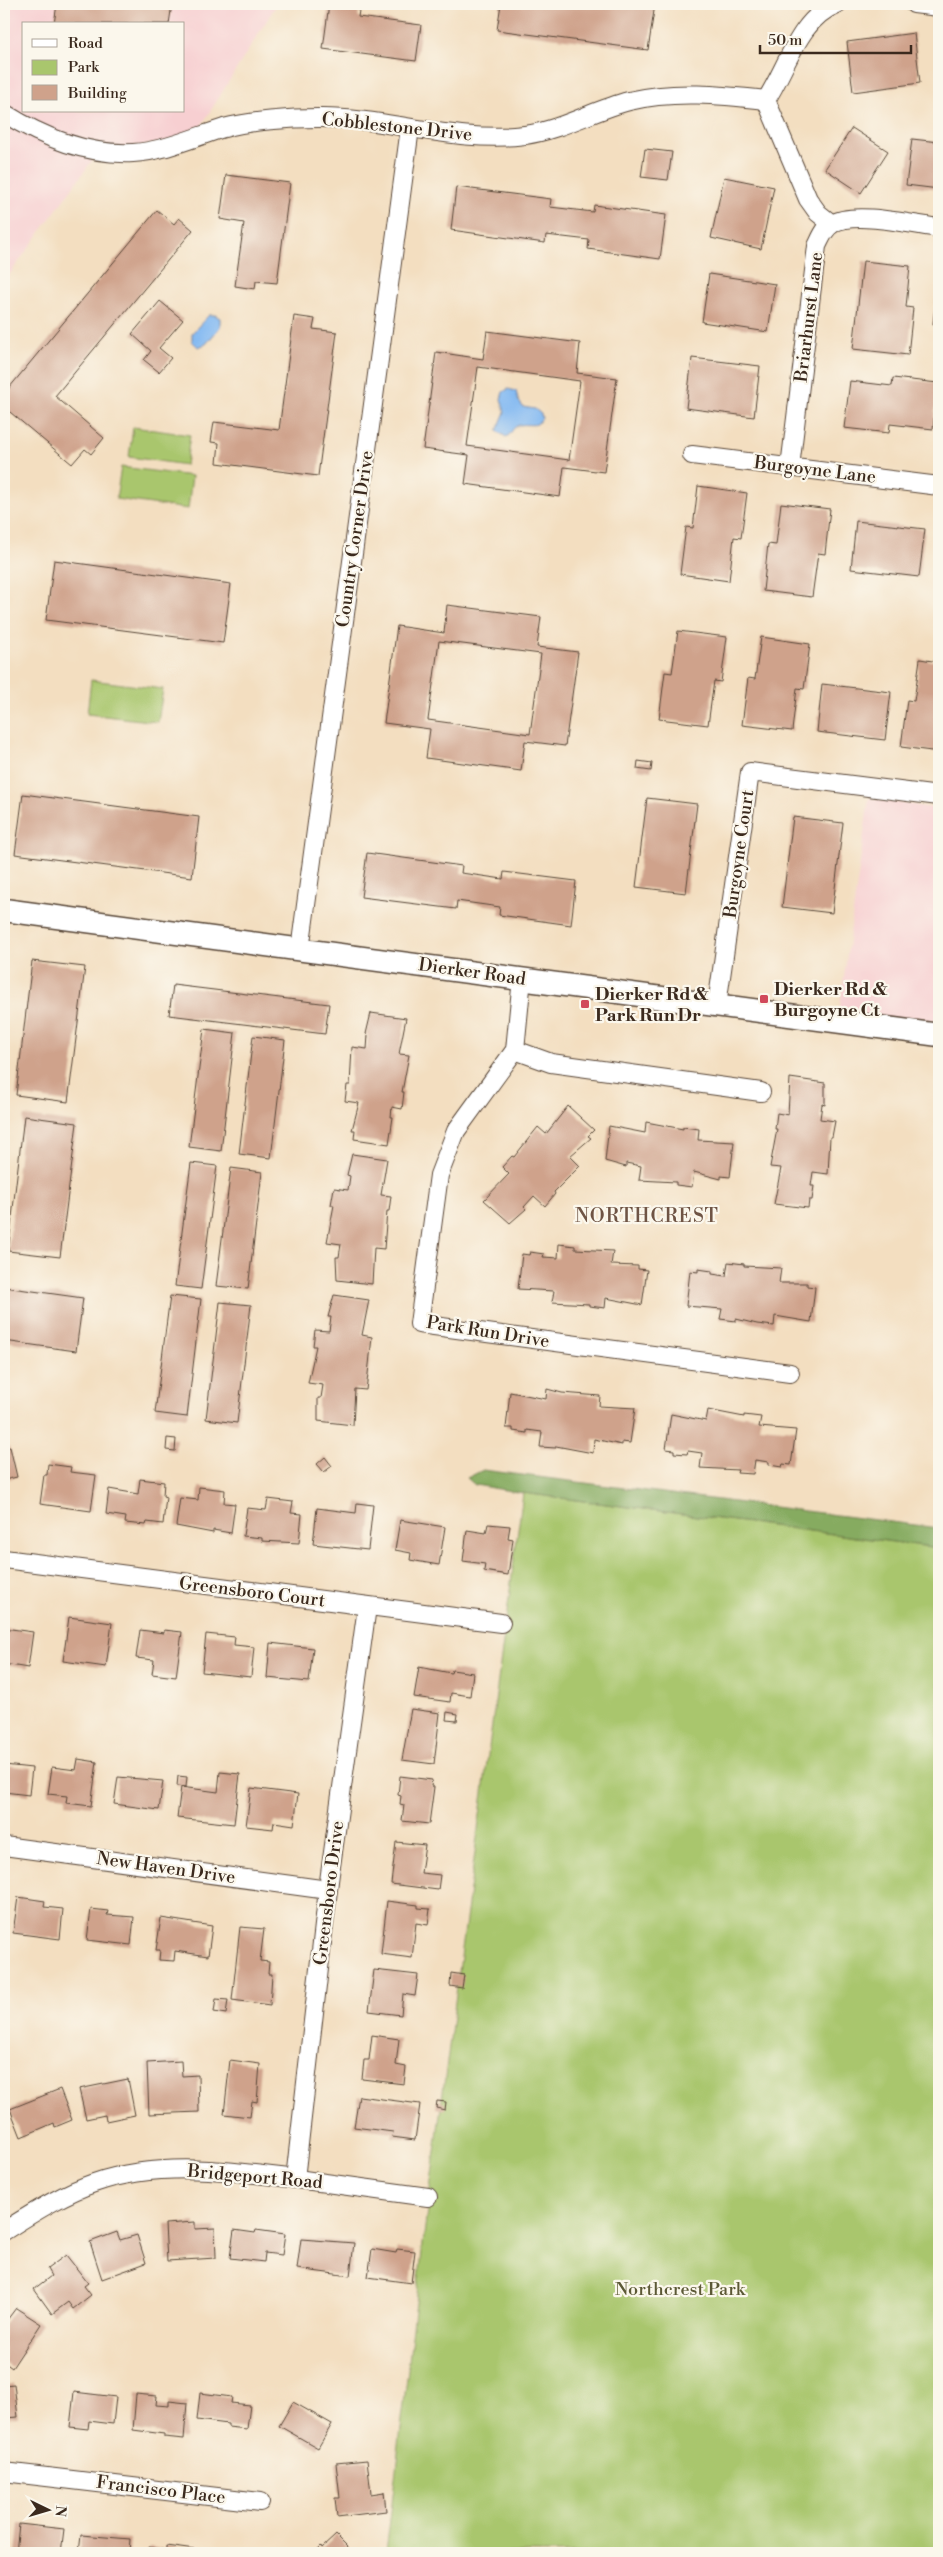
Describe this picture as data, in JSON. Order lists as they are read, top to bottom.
{
  "streets": {
    "street": [
      "Cobblestone Drive",
      "Briarhurst Lane",
      "Burgoyne Lane",
      "Country Corner Drive",
      "Burgoyne Court",
      "Dierker Road",
      "Park Run Drive",
      "Greensboro Court",
      "New Haven Drive",
      "Greensboro Drive",
      "Bridgeport Road",
      "Francisco Place"
    ]
  },
  "crossings": [
    ["Cobblestone Drive", "Country Corner Drive"],
    ["Briarhurst Lane", "Burgoyne Lane"],
    ["Country Corner Drive", "Dierker Road"],
    ["Burgoyne Court", "Dierker Road"],
    ["Greensboro Court", "Greensboro Drive"],
    ["New Haven Drive", "Greensboro Drive"],
    ["Greensboro Drive", "Bridgeport Road"]
  ],
  "districts": ["NORTHCREST"],
  "parks": ["Northcrest Park"],
  "places": {
    "transit": ["Dierker Rd & Burgoyne Ct", "Dierker Rd & Park Run Dr"]
  },
  "legend": ["Road", "Park", "Building"],
  "scale_bar": "50 m",
  "north": "right"
}
